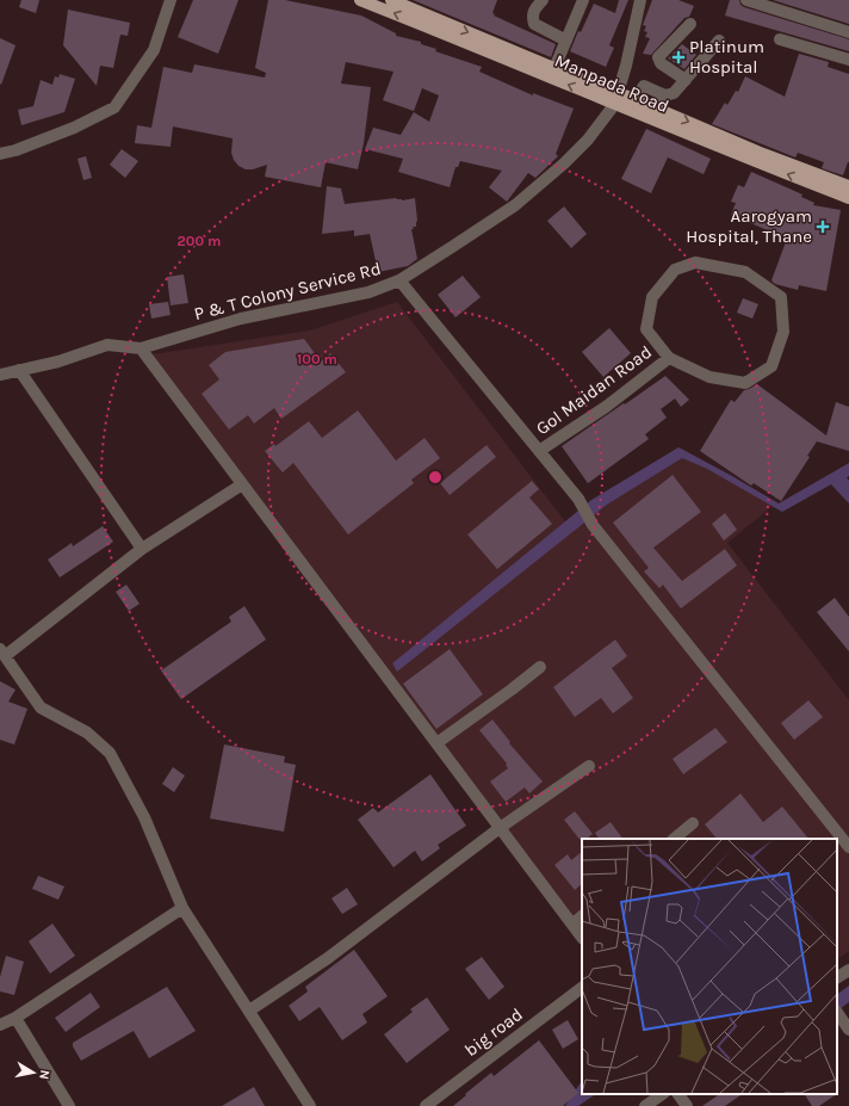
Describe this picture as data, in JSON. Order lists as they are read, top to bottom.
{
  "streets": {
    "main road": ["Manpada Road"],
    "street": ["P & T Colony Service Rd", "Gol Maidan Road", "big road"]
  },
  "crossings": [
    ["Manpada Road", "P & T Colony Service Rd"]
  ],
  "places": {
    "health": ["Platinum Hospital", "Aarogyam Hospital, Thane"]
  },
  "north": "right",
  "rings": ["200 m", "100 m"]
}
